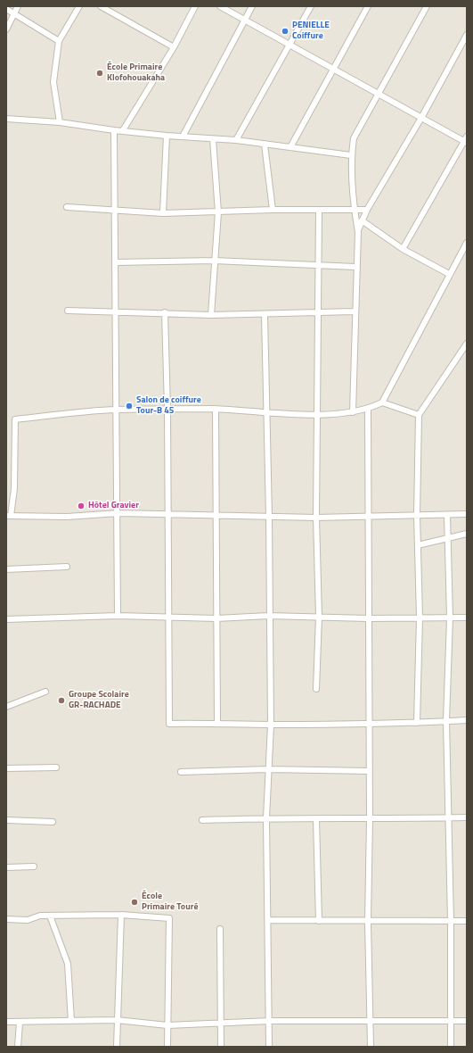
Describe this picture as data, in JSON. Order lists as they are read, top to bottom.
{
  "places": [
    "PENIELLE Coiffure",
    "École Primaire Klofohouakaha",
    "Salon de coiffure Tour-B 45",
    "Hôtel Gravier",
    "Groupe Scolaire GR-RACHADE",
    "École Primaire Touré"
  ]
}
